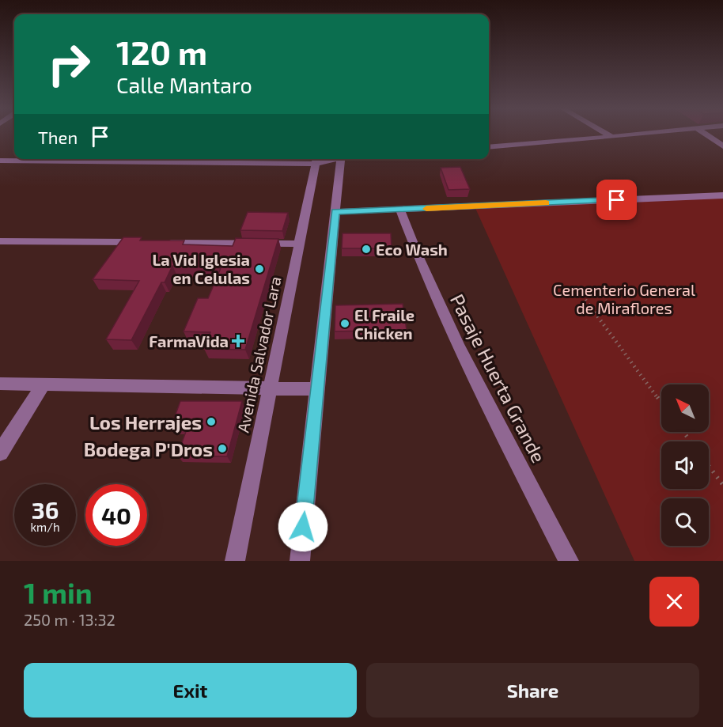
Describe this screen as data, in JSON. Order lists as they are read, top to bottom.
{
  "streets": {
    "street": ["Avenida Salvador Lara", "Pasaje Huerta Grande"]
  },
  "parks": ["Cementerio General de Miraflores"],
  "places": {
    "other": [
      "Eco Wash",
      "La Vid Iglesia en Celulas",
      "El Fraile Chicken",
      "Los Herrajes",
      "Bodega P'Dros"
    ],
    "health": ["FarmaVida"]
  },
  "north": "top left",
  "page": {
    "turn": ["120 m", "Calle Mantaro"],
    "then": "Then",
    "speed": "36 km/h",
    "limit": "40",
    "heading": ["1 min", "250 m · 13:32"],
    "buttons": ["Exit", "Share"]
  }
}
